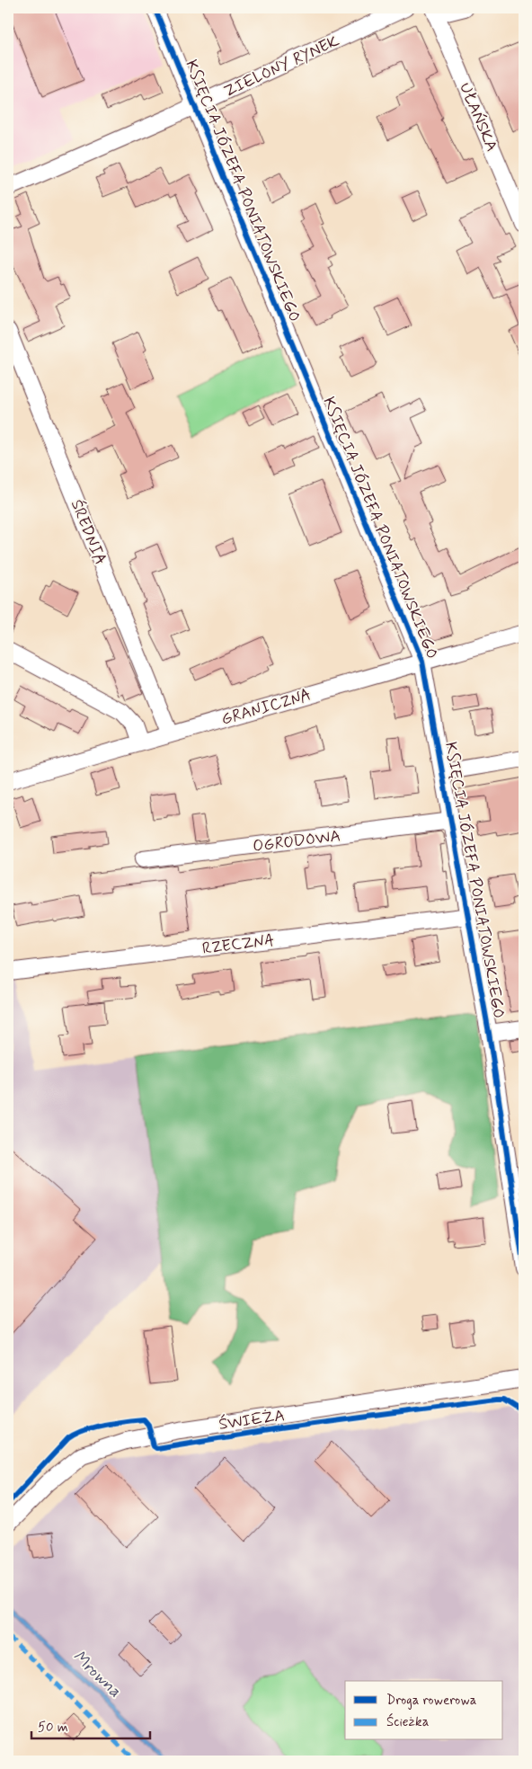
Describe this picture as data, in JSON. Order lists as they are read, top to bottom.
{
  "streets": {
    "street": [
      "ZIELONY RYNEK",
      "UŁAŃSKA",
      "KSIĘCIA JÓZEFA PONIATOWSKIEGO",
      "ŚREDNIA",
      "GRANICZNA",
      "OGRODOWA",
      "RZECZNA",
      "ŚWIEŻA"
    ]
  },
  "crossings": [
    ["ZIELONY RYNEK", "KSIĘCIA JÓZEFA PONIATOWSKIEGO"],
    ["KSIĘCIA JÓZEFA PONIATOWSKIEGO", "GRANICZNA"],
    ["KSIĘCIA JÓZEFA PONIATOWSKIEGO", "OGRODOWA"],
    ["KSIĘCIA JÓZEFA PONIATOWSKIEGO", "RZECZNA"],
    ["ŚREDNIA", "GRANICZNA"]
  ],
  "water": ["Mrowna"],
  "legend": ["Droga rowerowa", "Ścieżka"],
  "scale_bar": "50 m"
}
